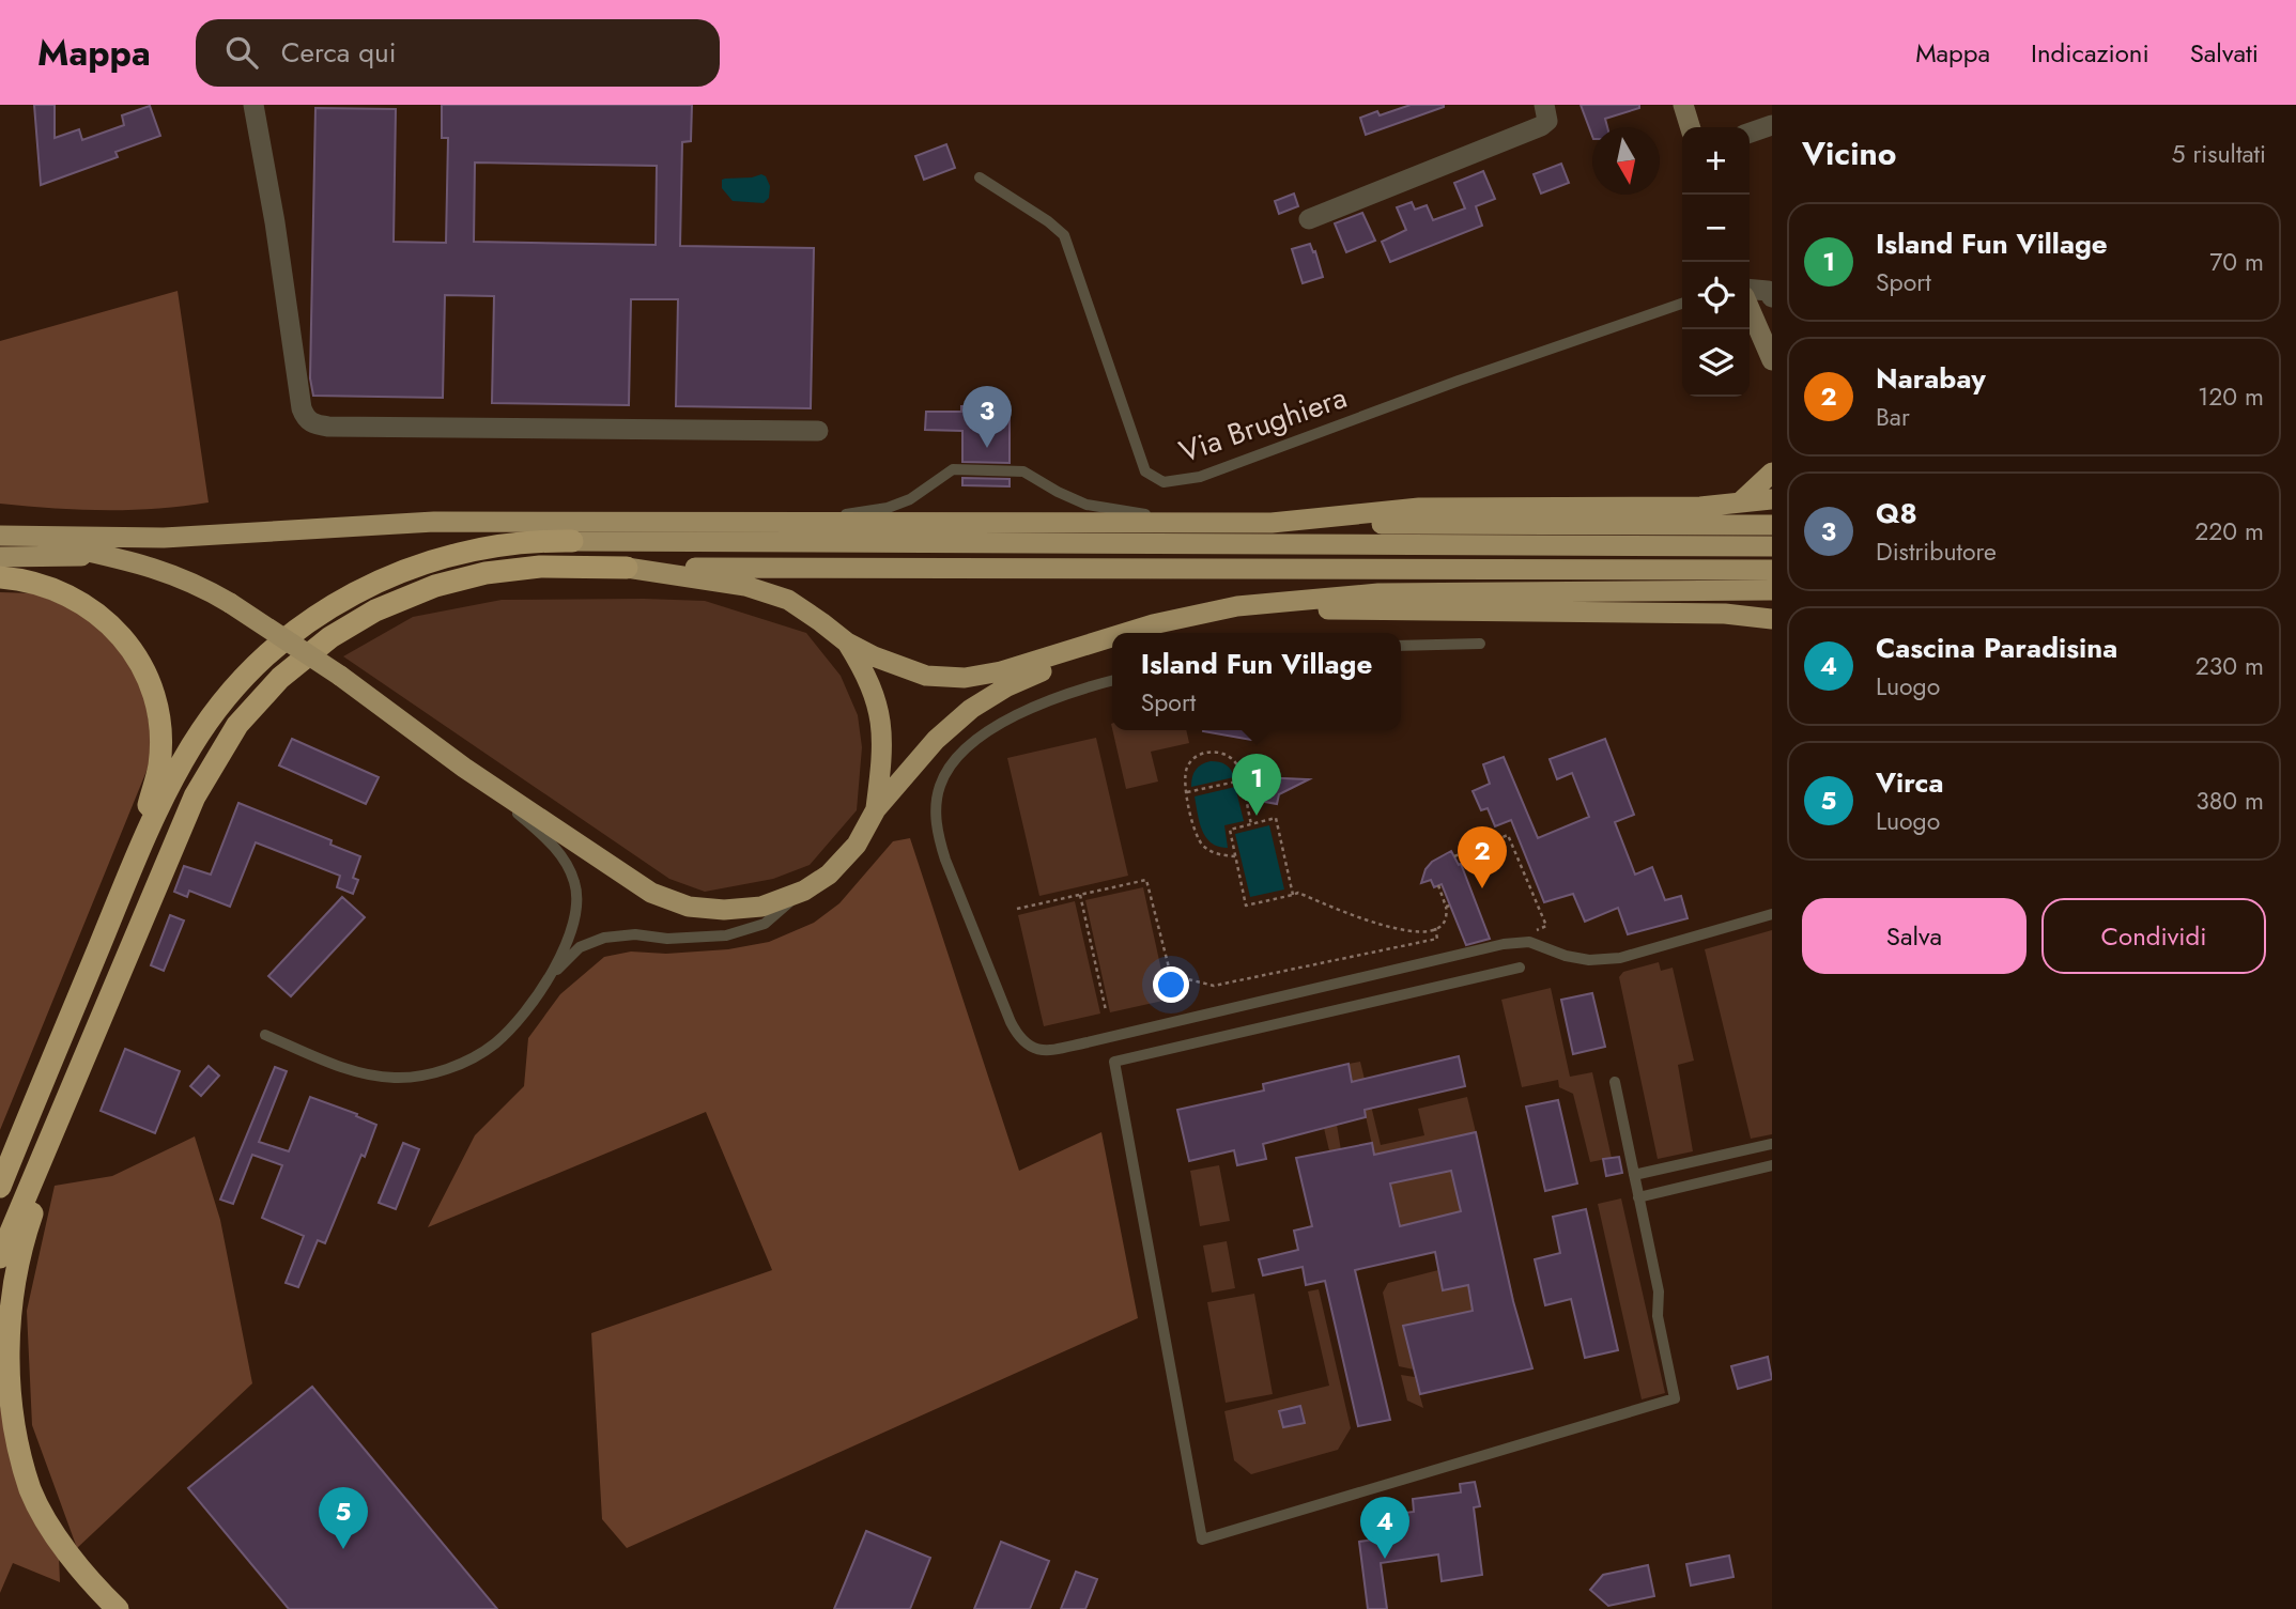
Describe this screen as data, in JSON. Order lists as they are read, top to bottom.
{
  "streets": {
    "lane": ["Via Brughiera"]
  },
  "north": "bottom",
  "page": {
    "header": "Mappa",
    "search": "Cerca qui",
    "nav": ["Mappa", "Indicazioni", "Salvati"],
    "heading": ["Vicino", "5 risultati"],
    "map_buttons": ["+", "−"],
    "list": [
      {
        "mark": "1",
        "name": "Island Fun Village",
        "note": "Sport",
        "value": "70 m"
      },
      {
        "mark": "2",
        "name": "Narabay",
        "note": "Bar",
        "value": "120 m"
      },
      {
        "mark": "3",
        "name": "Q8",
        "note": "Distributore",
        "value": "220 m"
      },
      {
        "mark": "4",
        "name": "Cascina Paradisina",
        "note": "Luogo",
        "value": "230 m"
      },
      {
        "mark": "5",
        "name": "Virca",
        "note": "Luogo",
        "value": "380 m"
      }
    ],
    "pins": [
      "3",
      "1",
      "2",
      "5",
      "4"
    ],
    "popup": ["Island Fun Village", "Sport"],
    "buttons": ["Salva", "Condividi"]
  }
}
